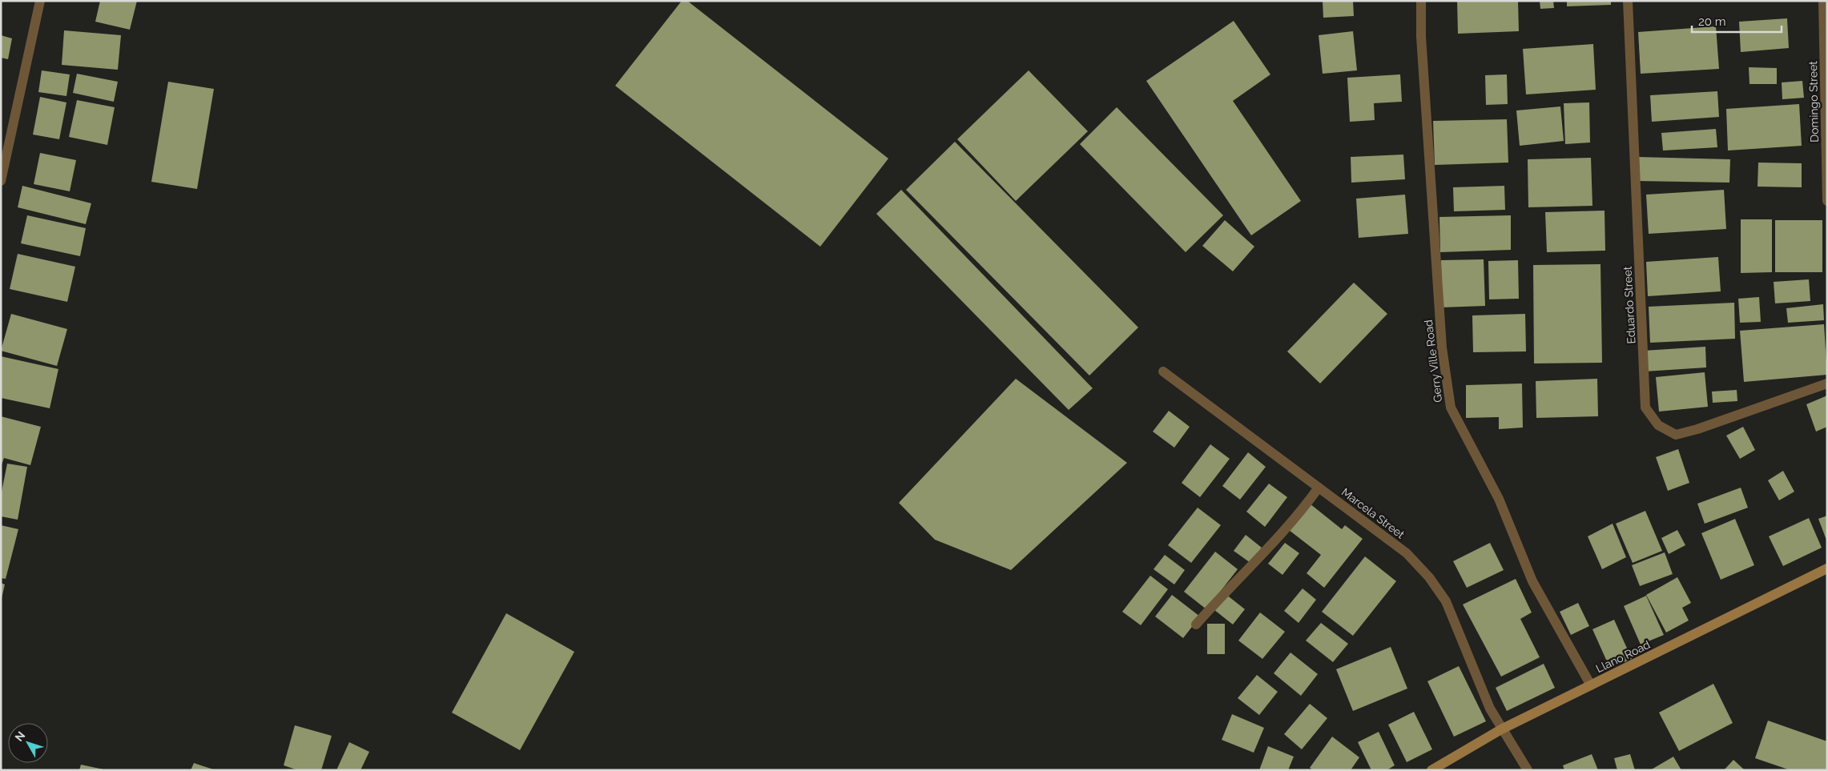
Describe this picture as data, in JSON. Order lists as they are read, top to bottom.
{
  "streets": {
    "main road": ["Llano Road"],
    "street": [
      "Domingo Street",
      "Eduardo Street",
      "Gerry Ville Road",
      "Marcela Street"
    ]
  },
  "crossings": [
    ["Gerry Ville Road", "Llano Road"],
    ["Marcela Street", "Llano Road"]
  ],
  "scale_bar": "20 m",
  "north": "top left"
}
